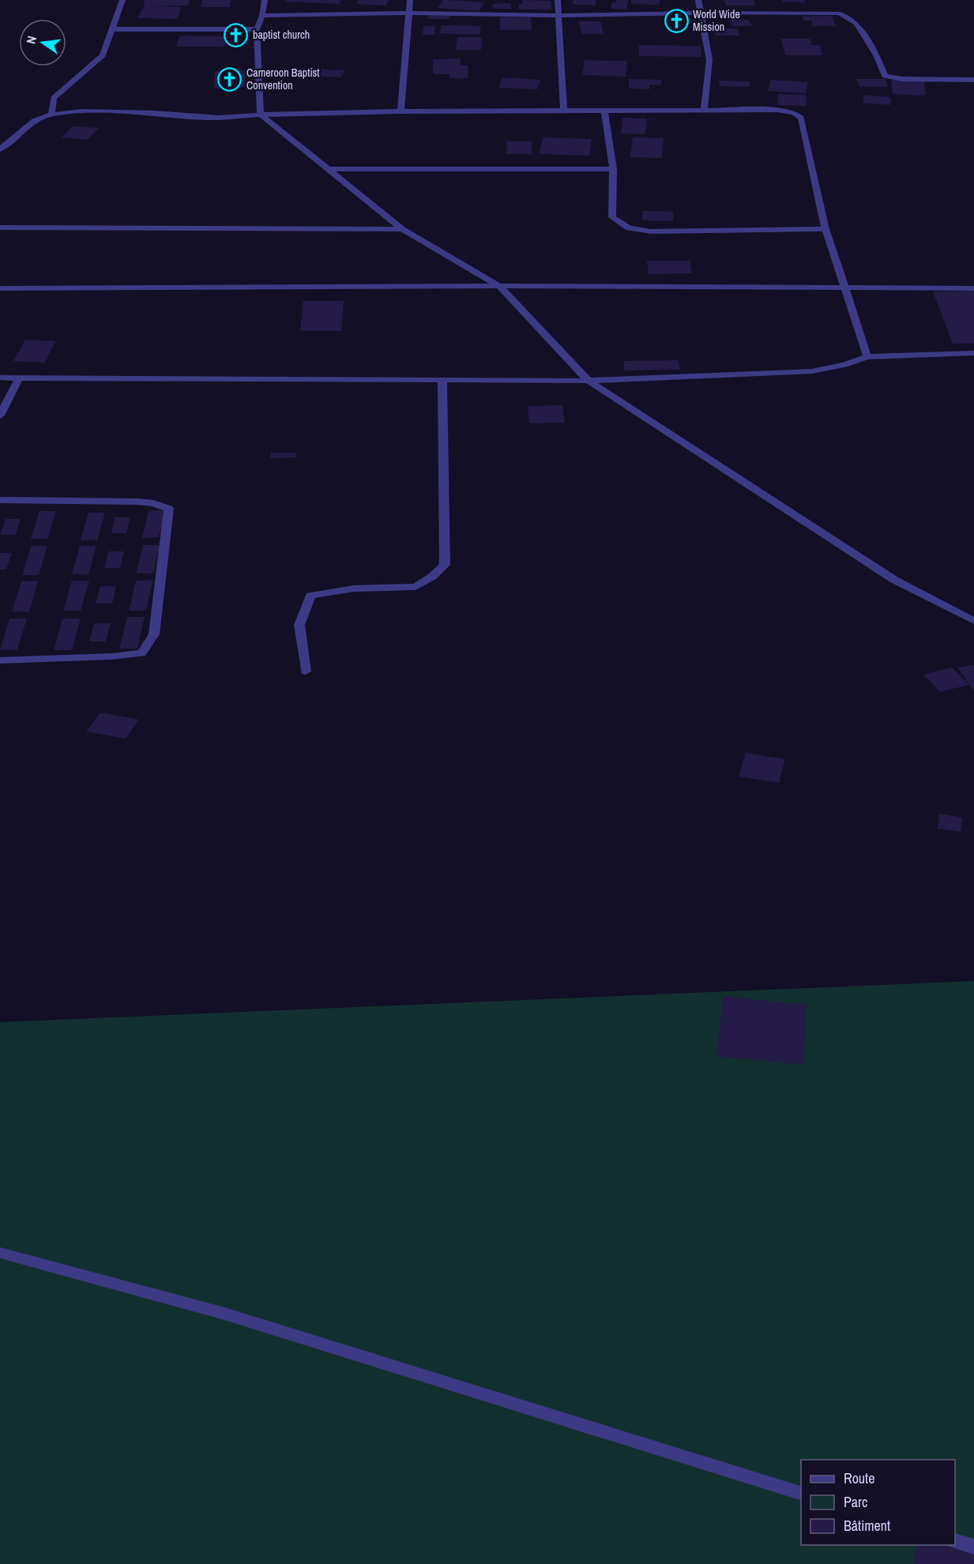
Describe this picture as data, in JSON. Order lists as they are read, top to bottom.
{
  "places": {
    "church": ["World Wide Mission", "baptist church", "Cameroon Baptist Convention"]
  },
  "legend": ["Route", "Parc", "Bâtiment"],
  "north": "left"
}
